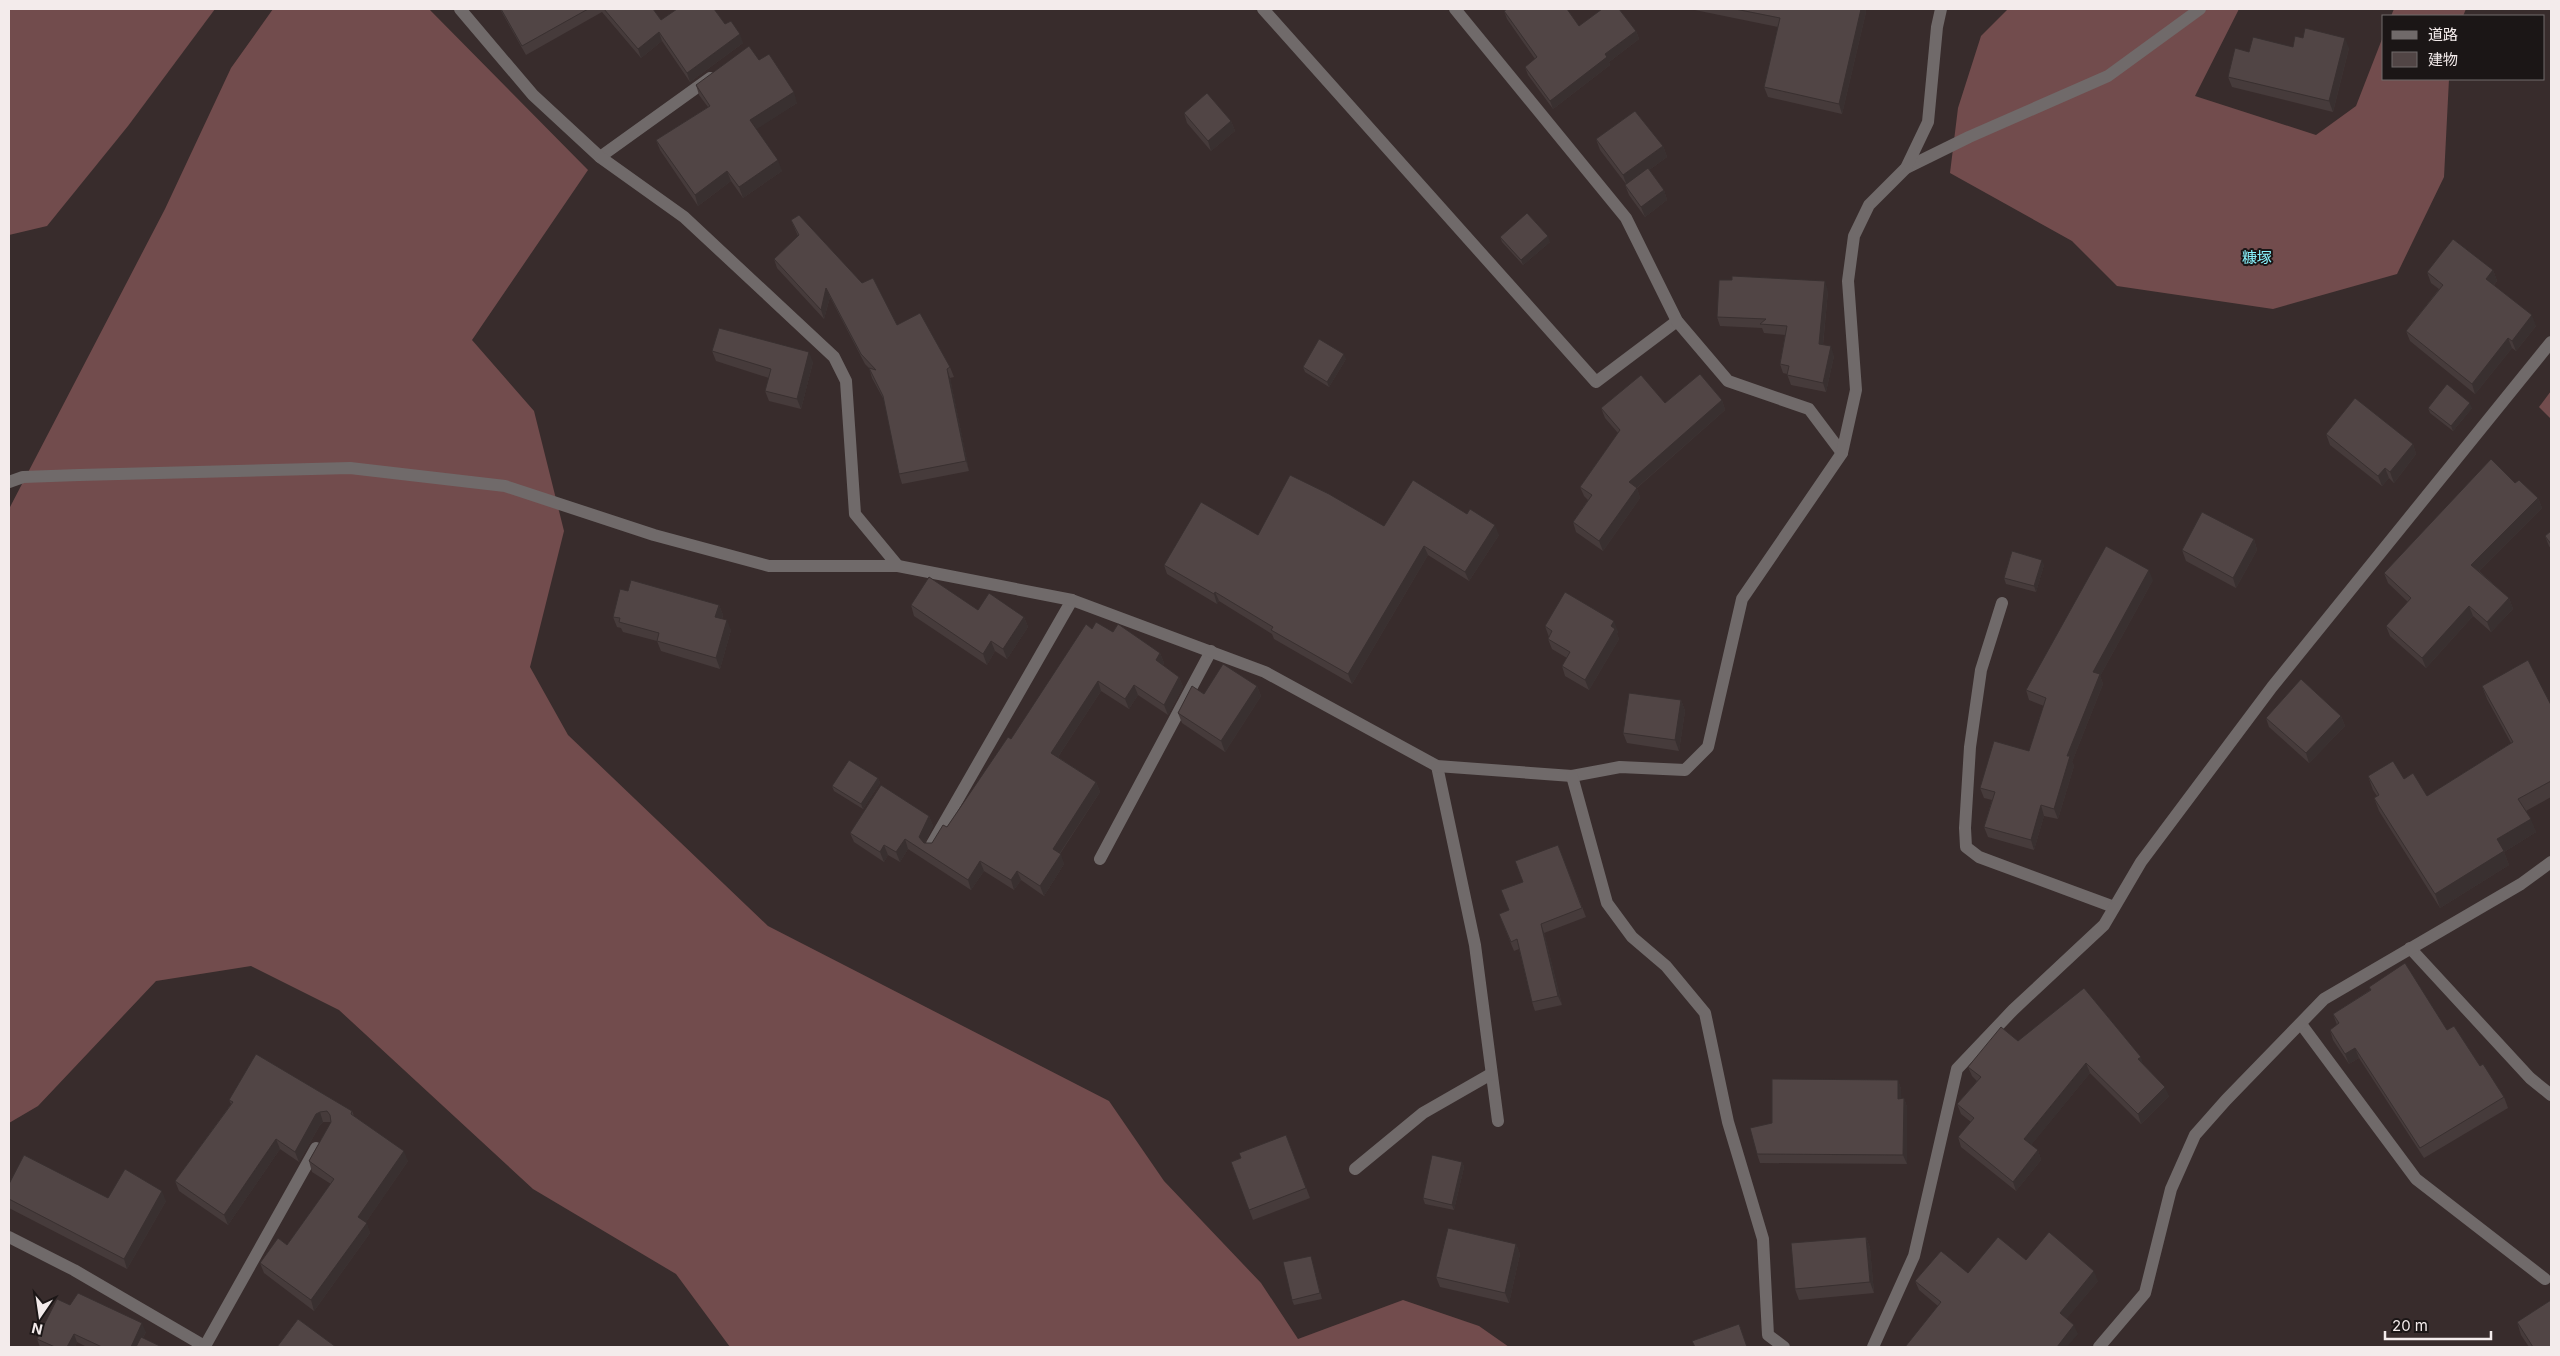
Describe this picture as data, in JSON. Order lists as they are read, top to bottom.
{
  "districts": ["糠塚"],
  "legend": ["道路", "建物"],
  "scale_bar": "20 m",
  "north": "bottom"
}
